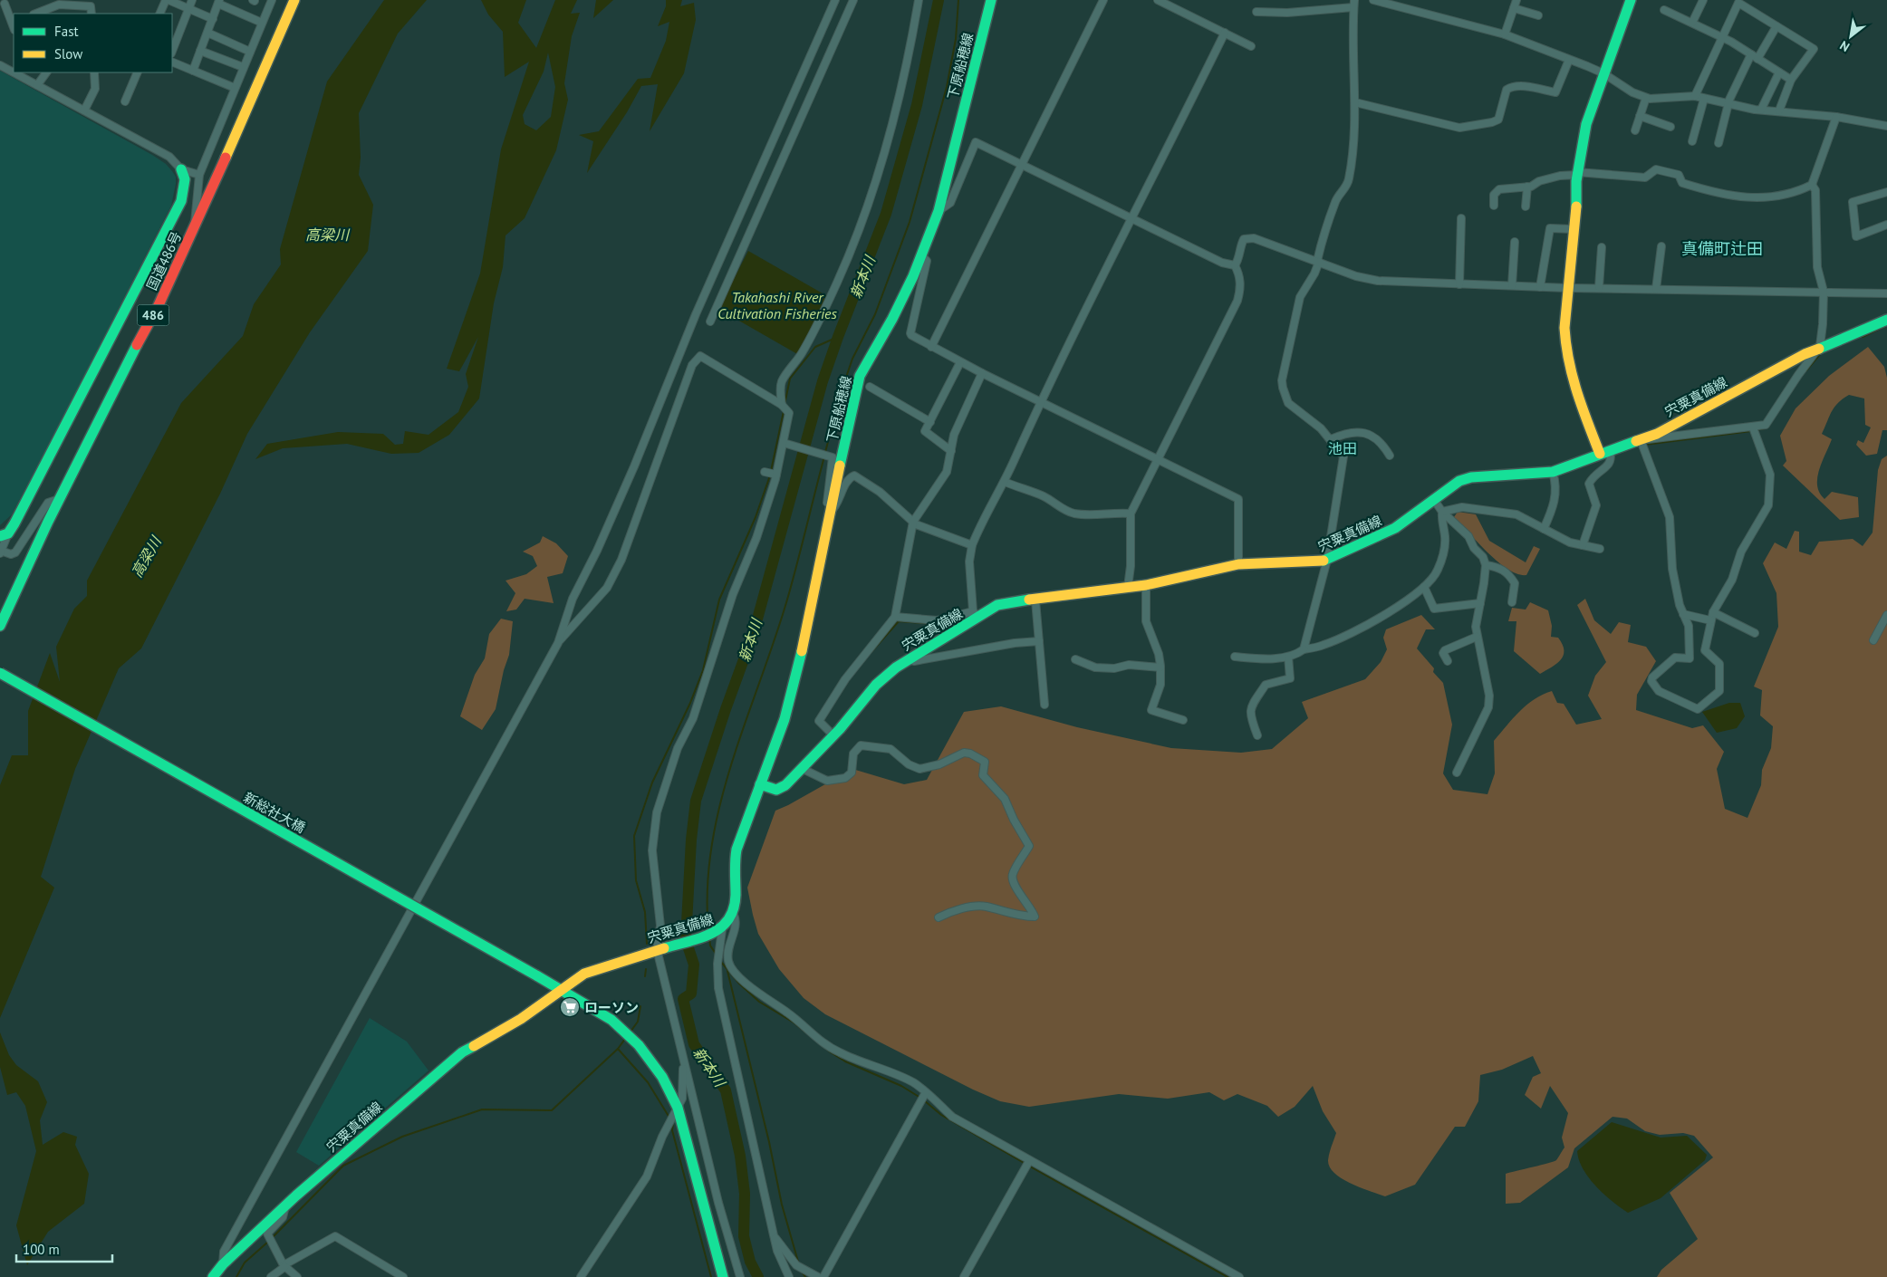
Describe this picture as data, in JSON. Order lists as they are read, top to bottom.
{
  "streets": {
    "main road": [
      "下原船穂線",
      "国道486号",
      "486",
      "宍粟真備線",
      "新総社大橋"
    ]
  },
  "crossings": [
    ["下原船穂線", "宍粟真備線"],
    ["宍粟真備線", "新総社大橋"]
  ],
  "districts": ["真備町辻田", "池田"],
  "water": ["高梁川", "新本川", "Takahashi River Cultivation Fisheries"],
  "places": {
    "supermarket": ["ローソン"]
  },
  "legend": ["Fast", "Slow"],
  "scale_bar": "100 m",
  "north": "bottom left"
}
